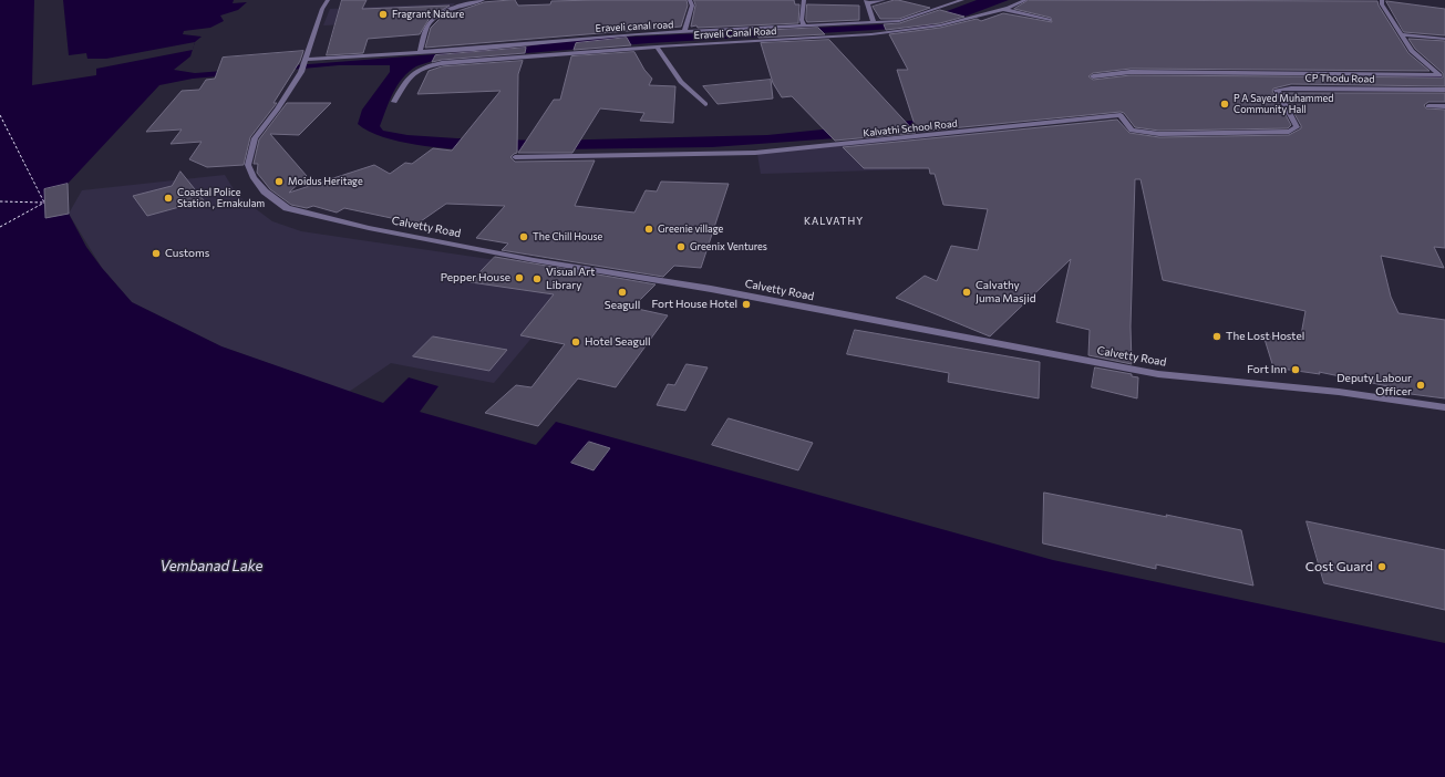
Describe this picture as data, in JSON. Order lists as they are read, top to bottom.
{
  "streets": {
    "street": [
      "Eraveli canal road",
      "Eraveli Canal Road",
      "CP Thodu Road",
      "Kalvathi School Road",
      "Calvetty Road"
    ]
  },
  "crossings": [
    ["Eraveli canal road", "Calvetty Road"],
    ["CP Thodu Road", "Kalvathi School Road"]
  ],
  "districts": ["KALVATHY"],
  "water": ["Vembanad Lake"],
  "places": [
    "Fragrant Nature",
    "P A Sayed Muhammed Community Hall",
    "Moidus Heritage",
    "Coastal Police Station , Ernakulam",
    "Greenie village",
    "The Chill House",
    "Greenix Ventures",
    "Customs",
    "Pepper House",
    "Visual Art Library",
    "Seagull",
    "Calvathy Juma Masjid",
    "Fort House Hotel",
    "The Lost Hostel",
    "Hotel Seagull",
    "Fort Inn",
    "Deputy Labour Officer",
    "Cost Guard"
  ]
}
